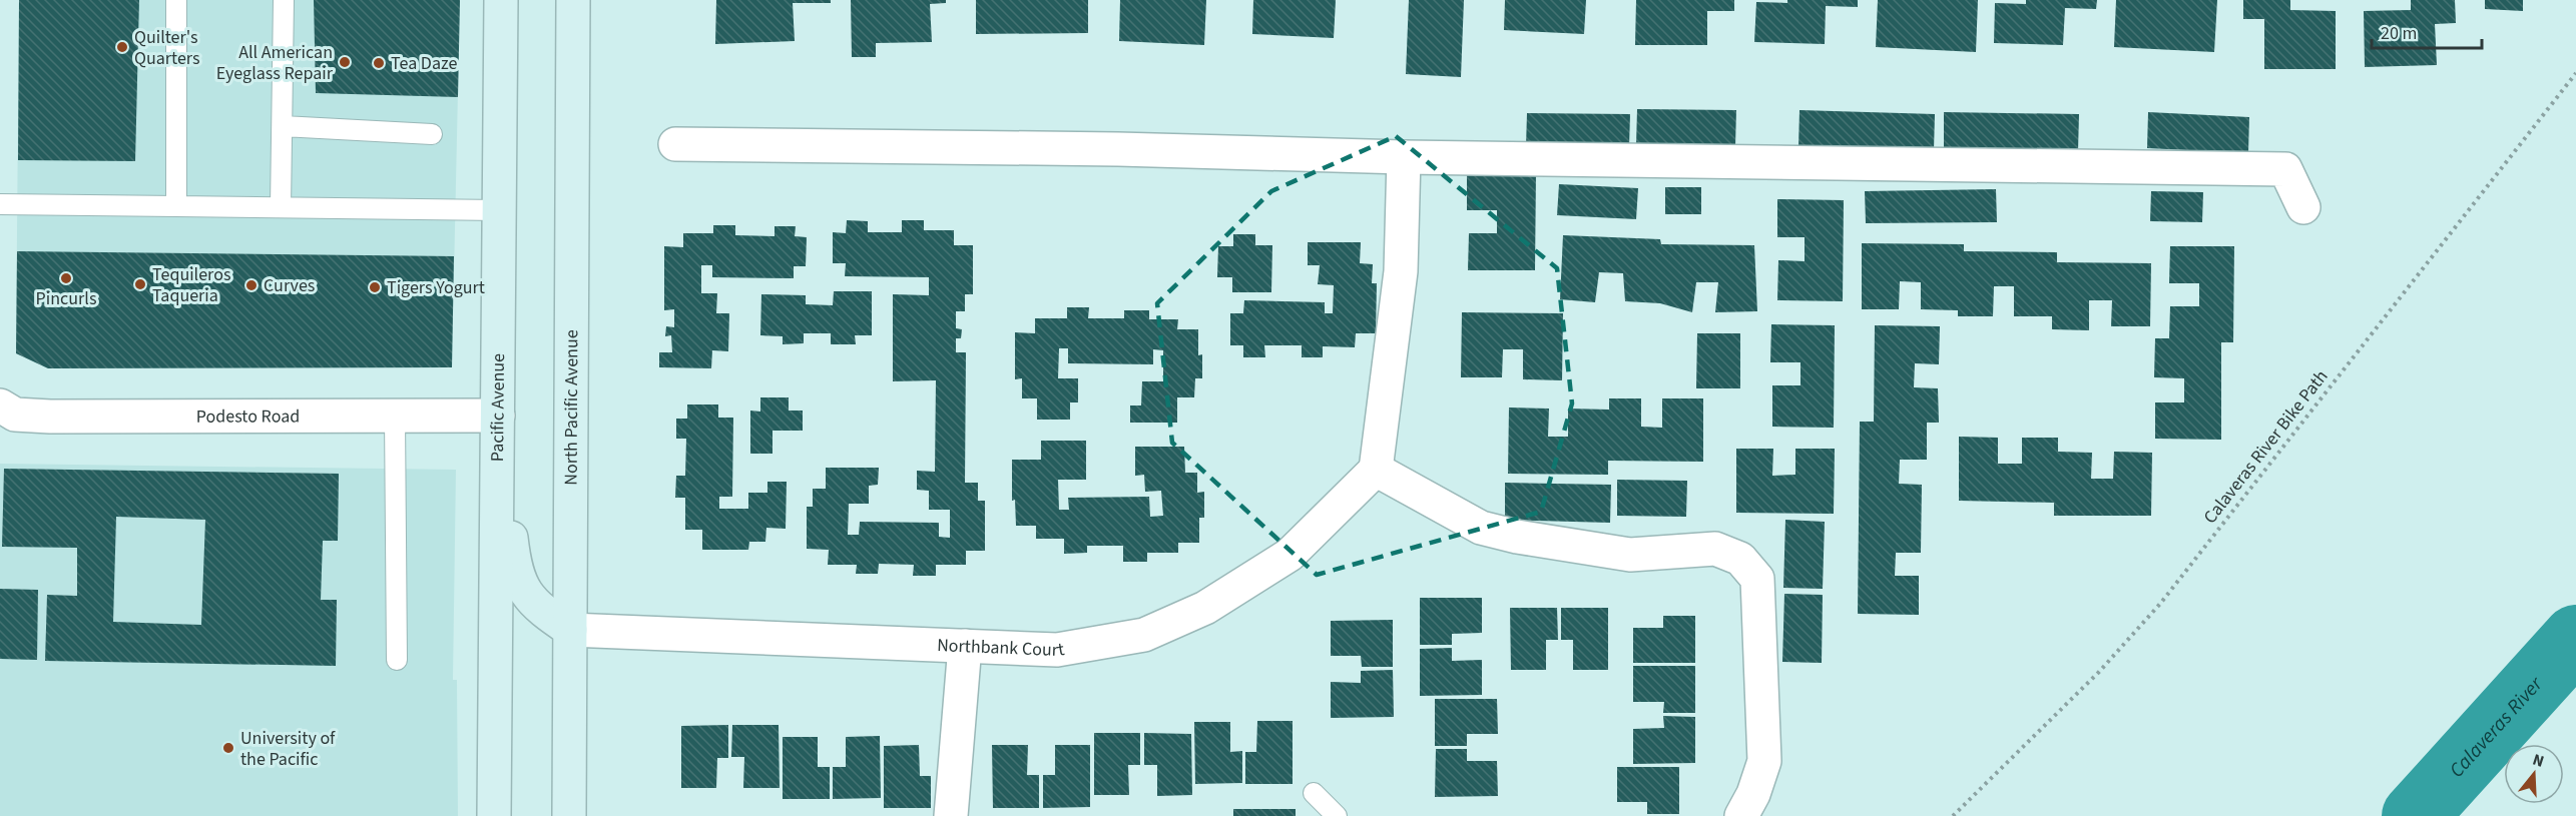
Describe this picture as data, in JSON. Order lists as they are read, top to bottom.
{
  "streets": {
    "main road": ["Pacific Avenue", "North Pacific Avenue"],
    "street": ["Podesto Road", "Northbank Court"],
    "path": ["Calaveras River Bike Path"]
  },
  "crossings": [
    ["Pacific Avenue", "Podesto Road"],
    ["North Pacific Avenue", "Northbank Court"]
  ],
  "water": ["Calaveras River"],
  "places": [
    "Quilter's Quarters",
    "All American Eyeglass Repair",
    "Tea Daze",
    "Pincurls",
    "Tequileros Taqueria",
    "Curves",
    "Tigers Yogurt",
    "University of the Pacific"
  ],
  "scale_bar": "20 m",
  "north": "top"
}
